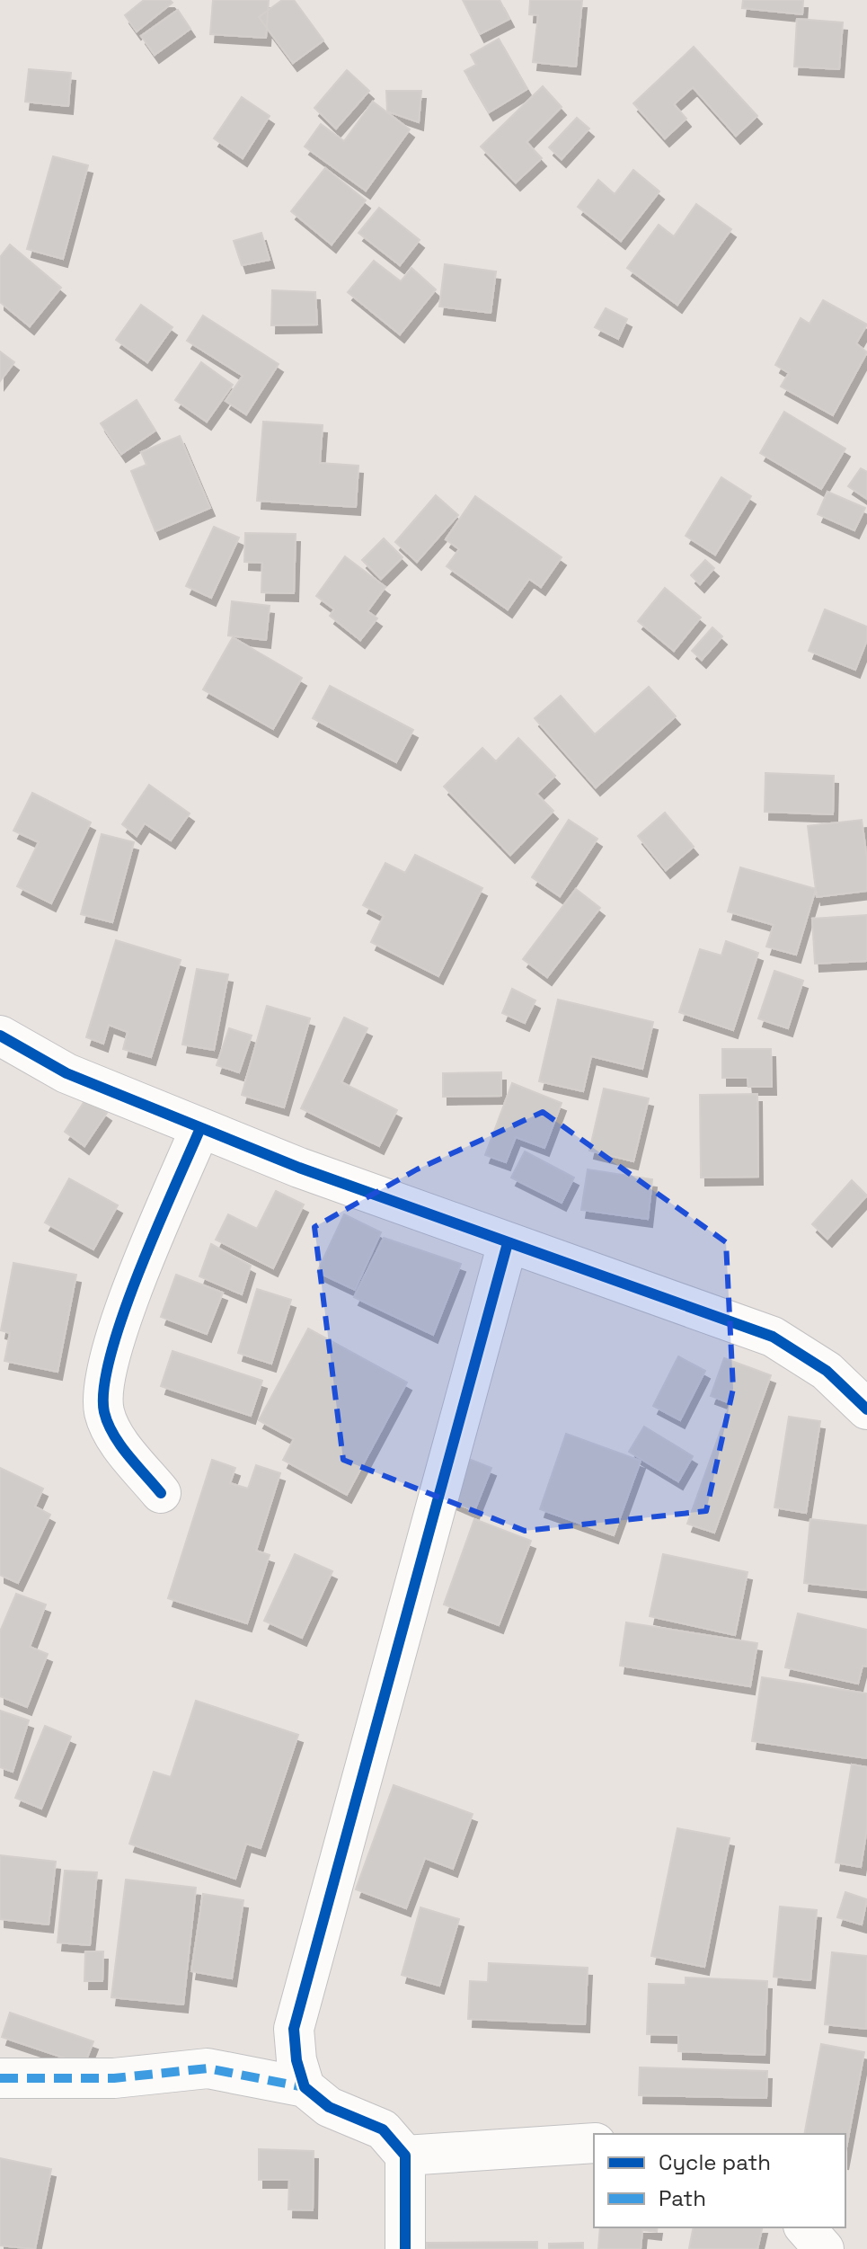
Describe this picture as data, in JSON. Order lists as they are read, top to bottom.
{
  "legend": ["Cycle path", "Path"]
}
